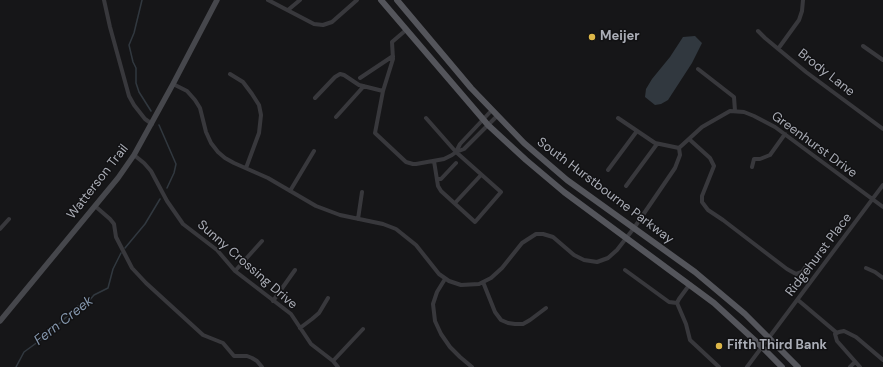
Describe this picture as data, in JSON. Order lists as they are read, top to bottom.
{
  "streets": {
    "main road": ["Watterson Trail", "South Hurstbourne Parkway"],
    "street": [
      "Brody Lane",
      "Greenhurst Drive",
      "Ridgehurst Place",
      "Sunny Crossing Drive"
    ]
  },
  "crossings": [
    ["Greenhurst Drive", "Ridgehurst Place"],
    ["Watterson Trail", "Sunny Crossing Drive"],
    ["South Hurstbourne Parkway", "Ridgehurst Place"]
  ],
  "water": ["Fern Creek"],
  "places": ["Meijer", "Fifth Third Bank"]
}
